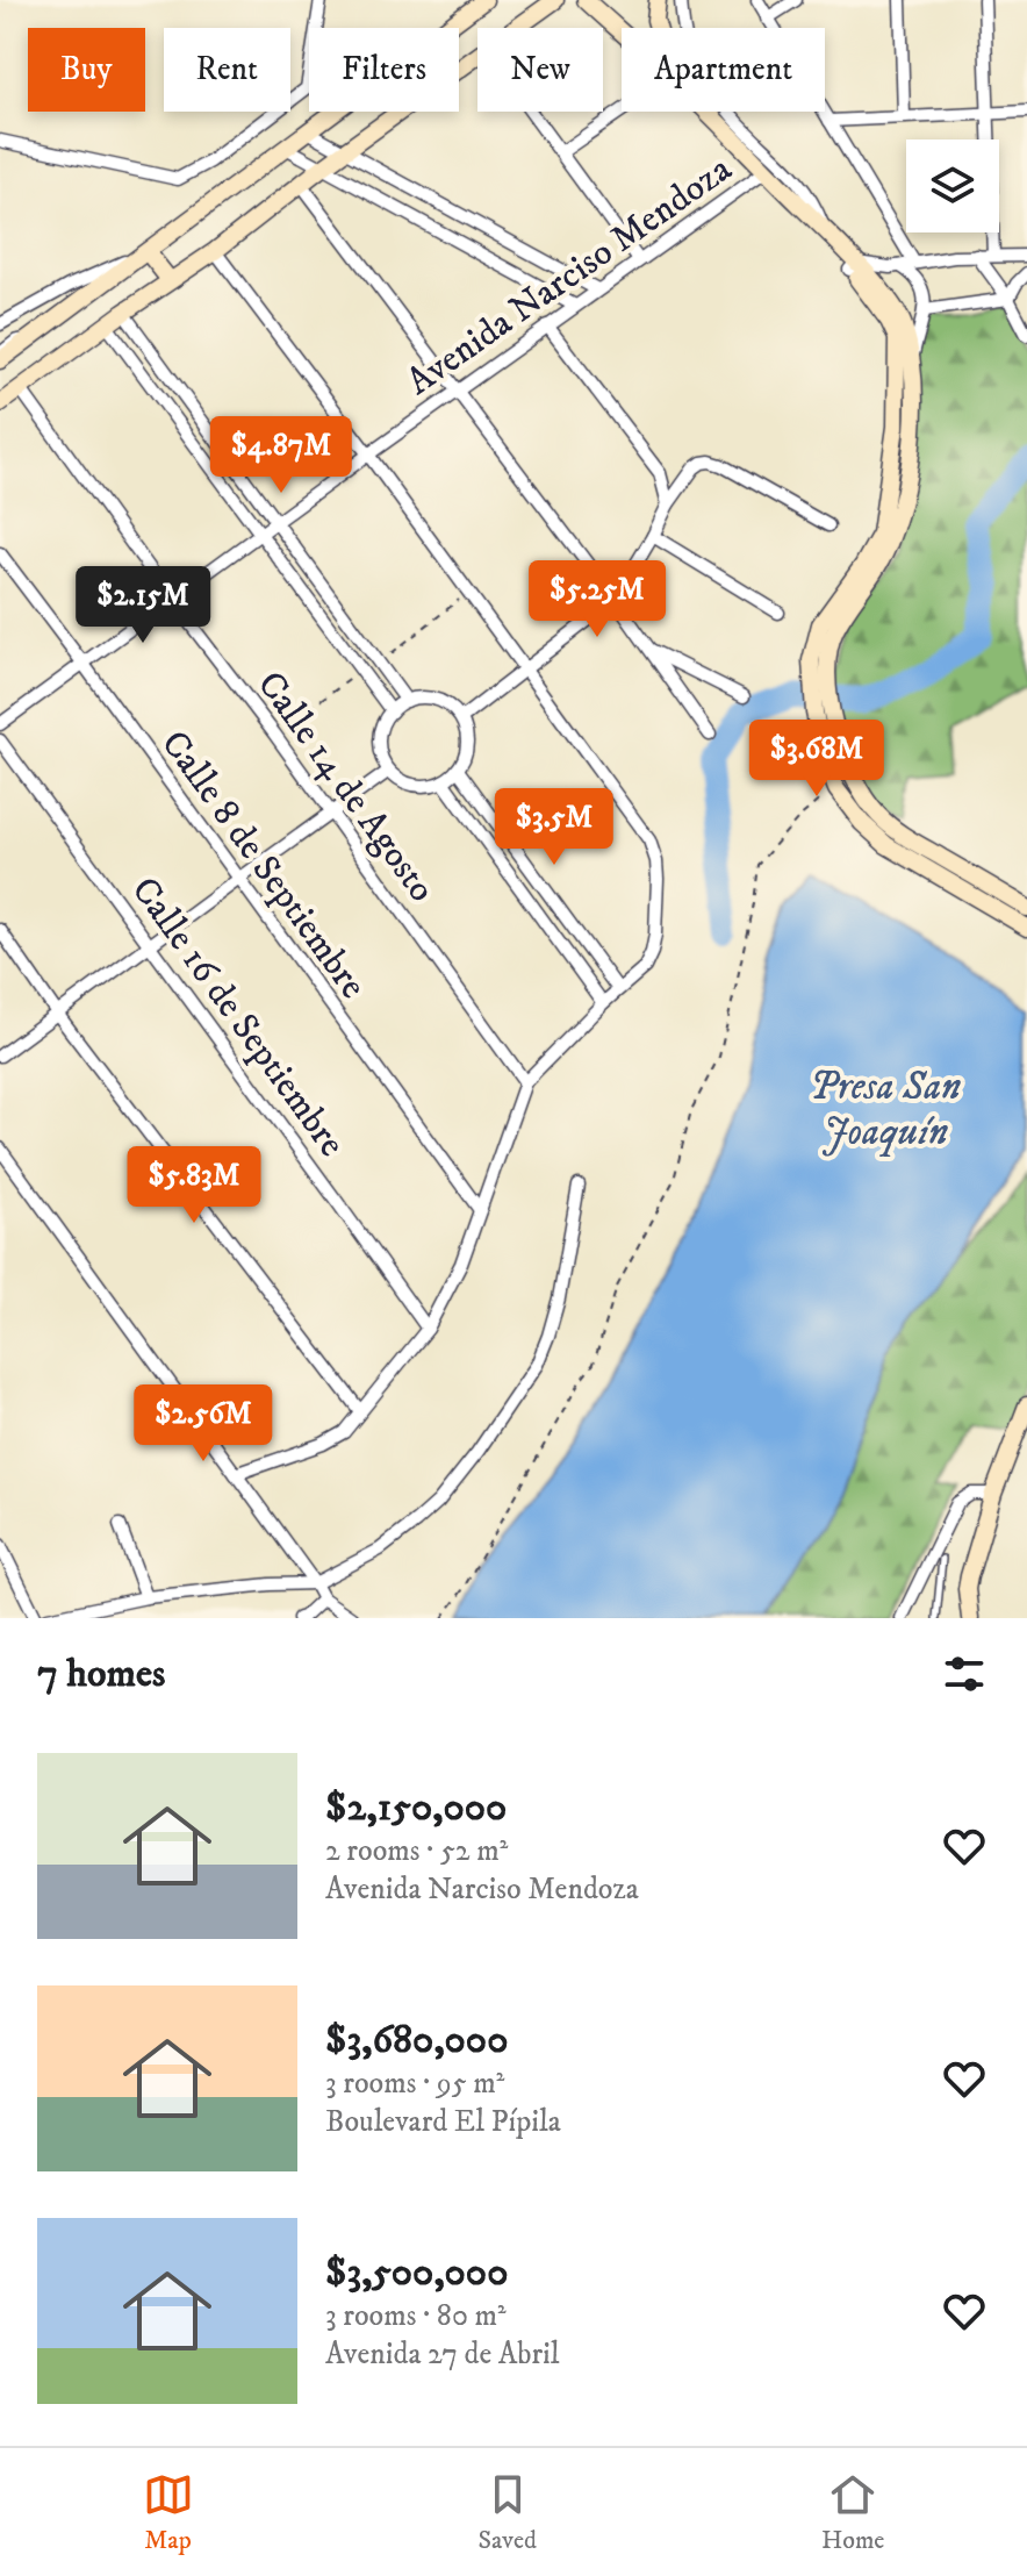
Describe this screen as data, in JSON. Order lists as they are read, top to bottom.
{
  "streets": {
    "street": [
      "Avenida Narciso Mendoza",
      "Calle 14 de Agosto",
      "Calle 8 de Septiembre",
      "Calle 16 de Septiembre"
    ]
  },
  "crossings": [
    ["Avenida Narciso Mendoza", "Calle 14 de Agosto"],
    ["Avenida Narciso Mendoza", "Calle 8 de Septiembre"]
  ],
  "water": ["Presa San Joaquín"],
  "page": {
    "chip": [
      "Buy",
      "Rent",
      "Filters",
      "New",
      "Apartment"
    ],
    "price": [
      "$4.87M",
      "$5.25M",
      "$2.15M",
      "$3.68M",
      "$3.5M",
      "$5.83M",
      "$2.56M"
    ],
    "heading": "7 homes",
    "list": [
      {
        "name": "$2,150,000",
        "note": "2 rooms · 52 m² · Avenida Narciso Mendoza"
      },
      {
        "name": "$3,680,000",
        "note": "3 rooms · 95 m² · Boulevard El Pípila"
      },
      {
        "name": "$3,500,000",
        "note": "3 rooms · 80 m² · Avenida 27 de Abril"
      }
    ],
    "tabs": ["Map", "Saved", "Home"]
  }
}
